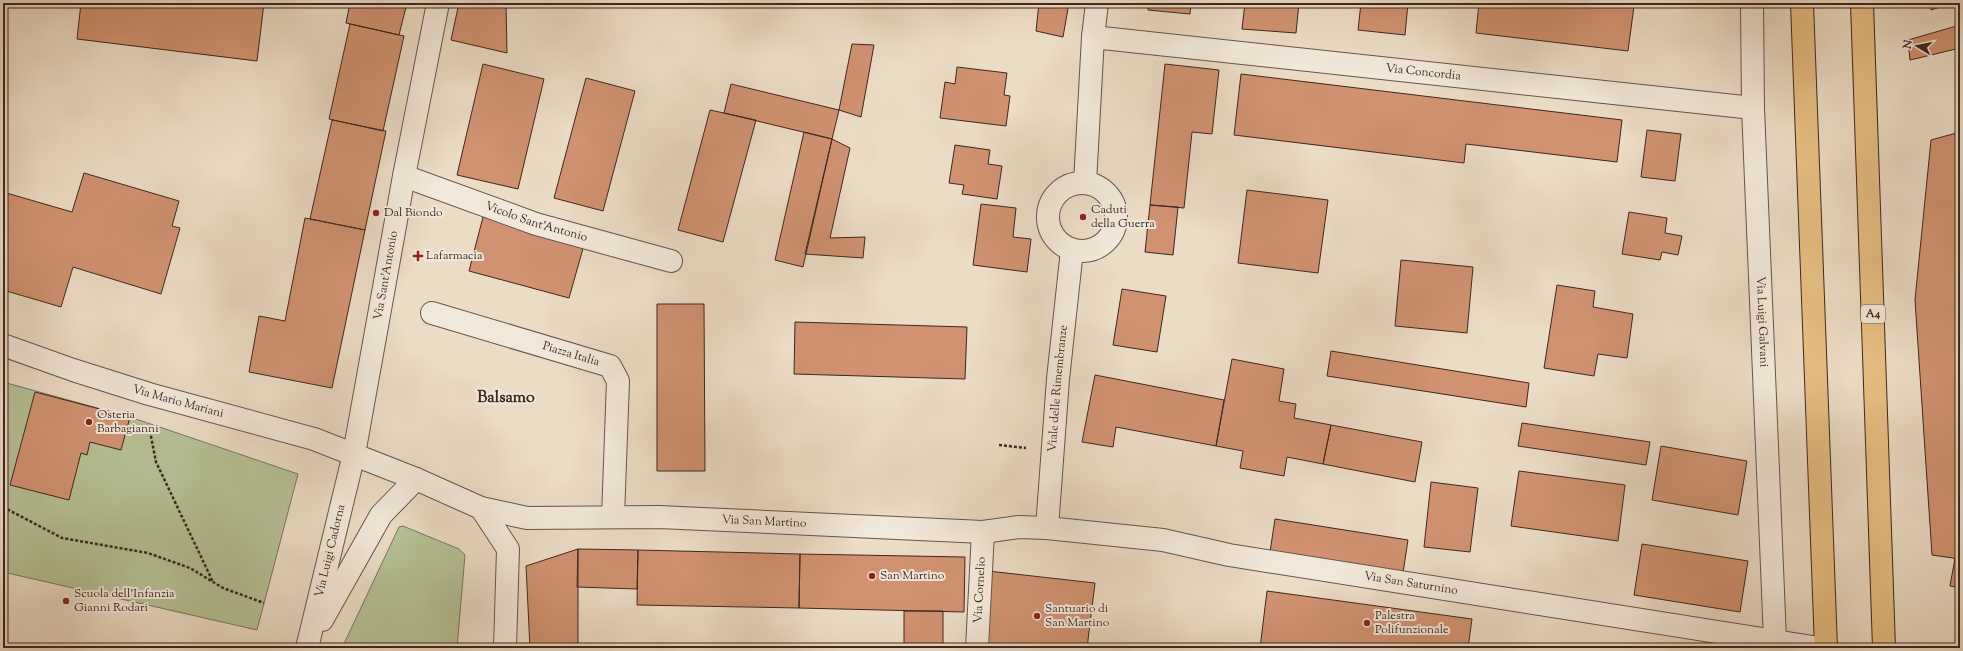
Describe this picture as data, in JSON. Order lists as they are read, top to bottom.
{
  "streets": {
    "highway": ["A4"],
    "street": [
      "Via Concordia",
      "Vicolo Sant'Antonio",
      "Via Sant'Antonio",
      "Via Luigi Galvani",
      "Piazza Italia",
      "Viale delle Rimembranze",
      "Via Mario Mariani",
      "Via San Martino",
      "Via Luigi Cadorna",
      "Via San Saturnino",
      "Via Cornelio"
    ]
  },
  "crossings": [
    ["Via Concordia", "Via Luigi Galvani"],
    ["Vicolo Sant'Antonio", "Via Sant'Antonio"],
    ["Via Sant'Antonio", "Via Mario Mariani"],
    ["Via Sant'Antonio", "Via Luigi Cadorna"],
    ["Via Luigi Galvani", "Via San Saturnino"],
    ["Piazza Italia", "Via San Martino"],
    ["Viale delle Rimembranze", "Via San Martino"],
    ["Viale delle Rimembranze", "Via San Saturnino"],
    ["Via Mario Mariani", "Via Luigi Cadorna"],
    ["Via San Martino", "Via San Saturnino"],
    ["Via San Martino", "Via Cornelio"]
  ],
  "districts": ["Balsamo"],
  "places": {
    "other": [
      "Dal Biondo",
      "Caduti della Guerra",
      "Osteria Barbagianni",
      "San Martino",
      "Scuola dell'Infanzia Gianni Rodari",
      "Santuario di San Martino",
      "Palestra Polifunzionale"
    ],
    "health": ["Lafarmacia"]
  },
  "north": "left"
}
